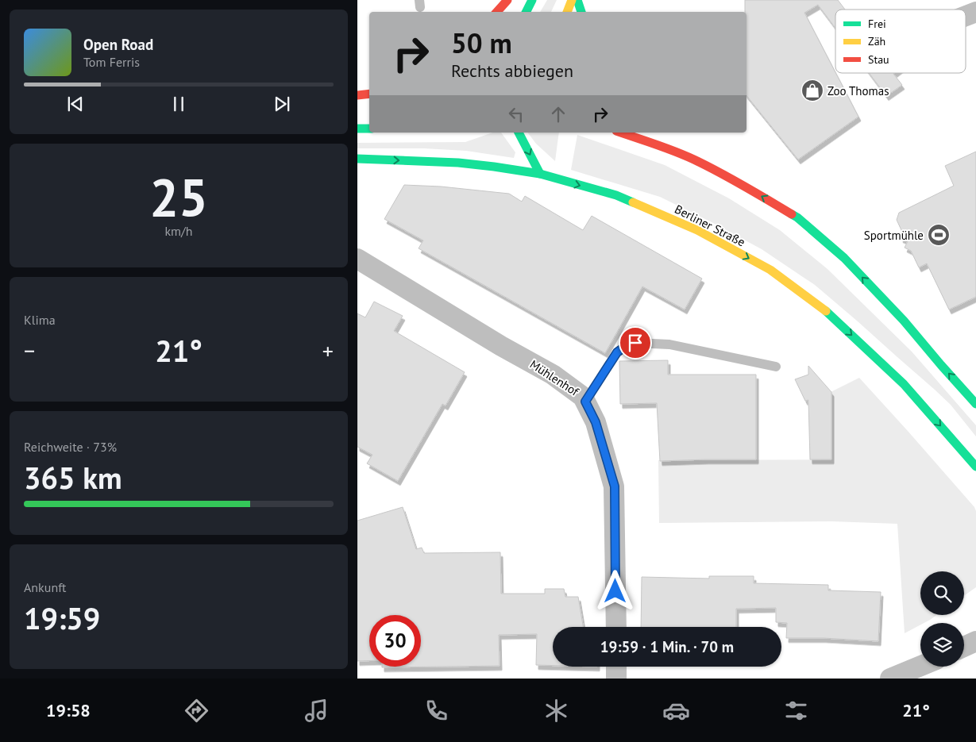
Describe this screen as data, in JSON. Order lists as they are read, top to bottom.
{
  "streets": {
    "main road": ["Berliner Straße"],
    "street": ["Mühlenhof"]
  },
  "places": {
    "shop": ["Zoo Thomas"],
    "sports": ["Sportmühle"]
  },
  "legend": ["Frei", "Zäh", "Stau"],
  "page": {
    "turn": ["50 m", "Rechts abbiegen"],
    "song": ["Open Road", "Tom Ferris"],
    "tile": [
      ["25", "km/h"],
      "Klima",
      ["Reichweite · 73%", "365 km"],
      ["Ankunft", "19:59"]
    ],
    "heat": ["−", "21°", "+"],
    "limit": "30",
    "trip": "19:59 · 1 Min. · 70 m",
    "tabs": ["19:58", "21°"]
  }
}
